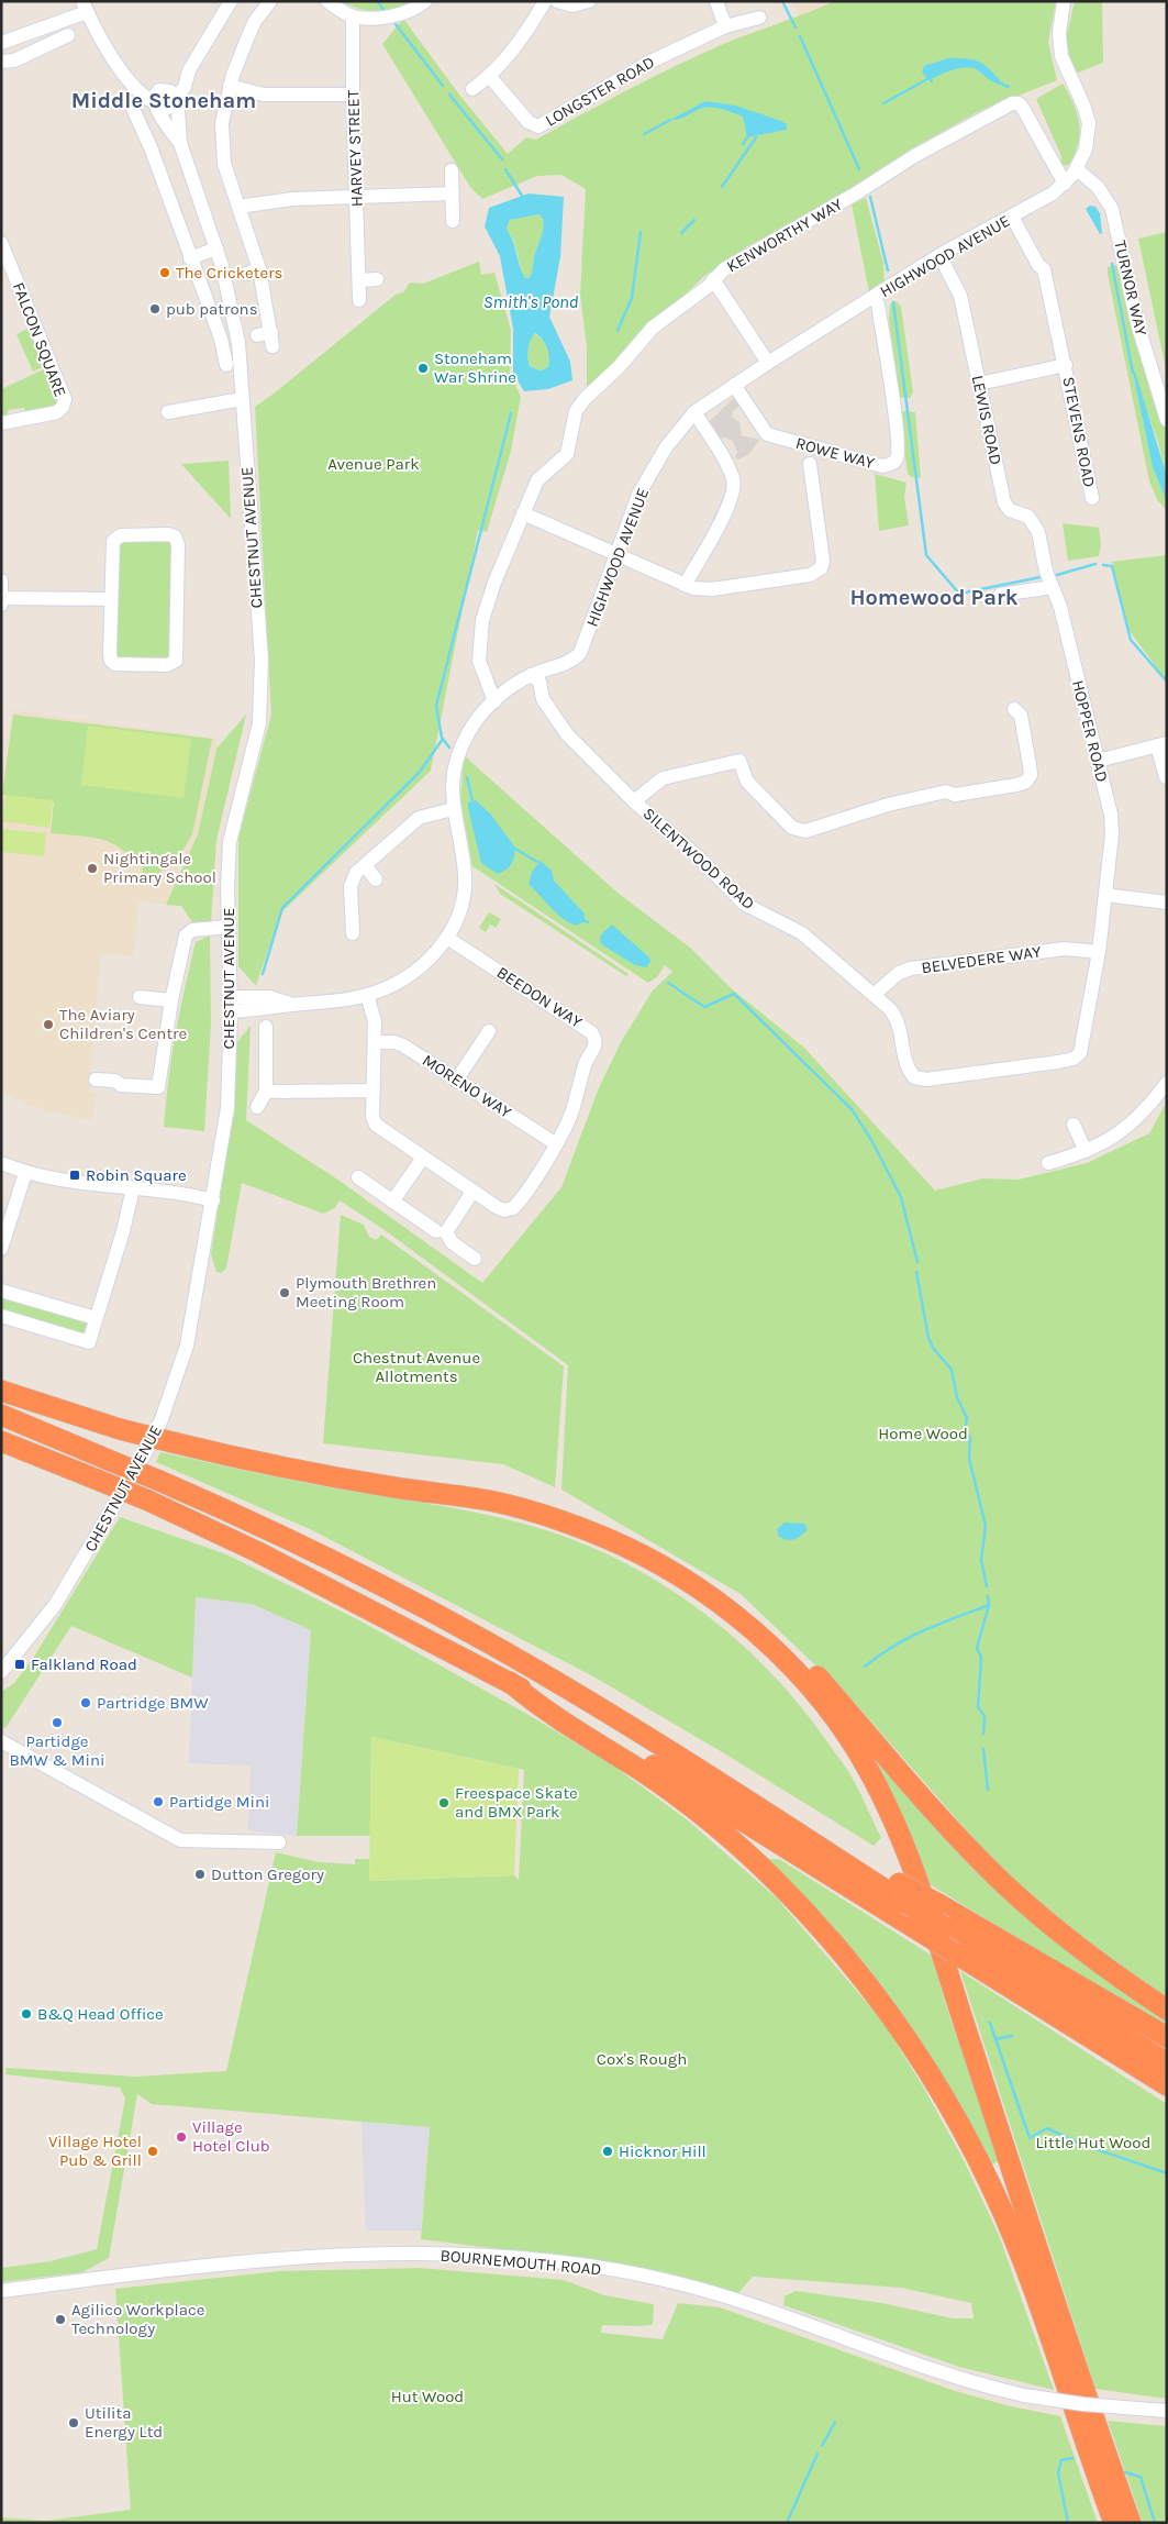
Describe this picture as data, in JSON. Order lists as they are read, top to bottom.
{
  "streets": {
    "street": [
      "LONGSTER ROAD",
      "HARVEY STREET",
      "KENWORTHY WAY",
      "HIGHWOOD AVENUE",
      "TURNOR WAY",
      "FALCON SQUARE",
      "LEWIS ROAD",
      "STEVENS ROAD",
      "ROWE WAY",
      "CHESTNUT AVENUE",
      "HOPPER ROAD",
      "SILENTWOOD ROAD",
      "BELVEDERE WAY",
      "BEEDON WAY",
      "MORENO WAY",
      "BOURNEMOUTH ROAD"
    ]
  },
  "crossings": [
    ["KENWORTHY WAY", "HIGHWOOD AVENUE"],
    ["HIGHWOOD AVENUE", "TURNOR WAY"],
    ["HIGHWOOD AVENUE", "LEWIS ROAD"],
    ["HIGHWOOD AVENUE", "STEVENS ROAD"],
    ["HIGHWOOD AVENUE", "ROWE WAY"],
    ["HIGHWOOD AVENUE", "CHESTNUT AVENUE"],
    ["HIGHWOOD AVENUE", "SILENTWOOD ROAD"],
    ["HIGHWOOD AVENUE", "BEEDON WAY"],
    ["LEWIS ROAD", "STEVENS ROAD"],
    ["LEWIS ROAD", "HOPPER ROAD"],
    ["HOPPER ROAD", "SILENTWOOD ROAD"],
    ["SILENTWOOD ROAD", "BELVEDERE WAY"],
    ["BEEDON WAY", "MORENO WAY"]
  ],
  "districts": ["Middle Stoneham", "Homewood Park"],
  "water": ["Smith's Pond"],
  "parks": [
    "Avenue Park",
    "Chestnut Avenue Allotments",
    "Home Wood",
    "Cox's Rough",
    "Little Hut Wood",
    "Hut Wood"
  ],
  "places": {
    "other": [
      "The Cricketers",
      "pub patrons",
      "Stoneham War Shrine",
      "Nightingale Primary School",
      "The Aviary Children's Centre",
      "Plymouth Brethren Meeting Room",
      "Partridge BMW",
      "Partidge BMW & Mini",
      "Partidge Mini",
      "Freespace Skate and BMX Park",
      "Dutton Gregory",
      "B&Q Head Office",
      "Village Hotel Club",
      "Village Hotel Pub & Grill",
      "Hicknor Hill",
      "Agilico Workplace Technology",
      "Utilita Energy Ltd"
    ],
    "transit": ["Robin Square", "Falkland Road"]
  }
}
